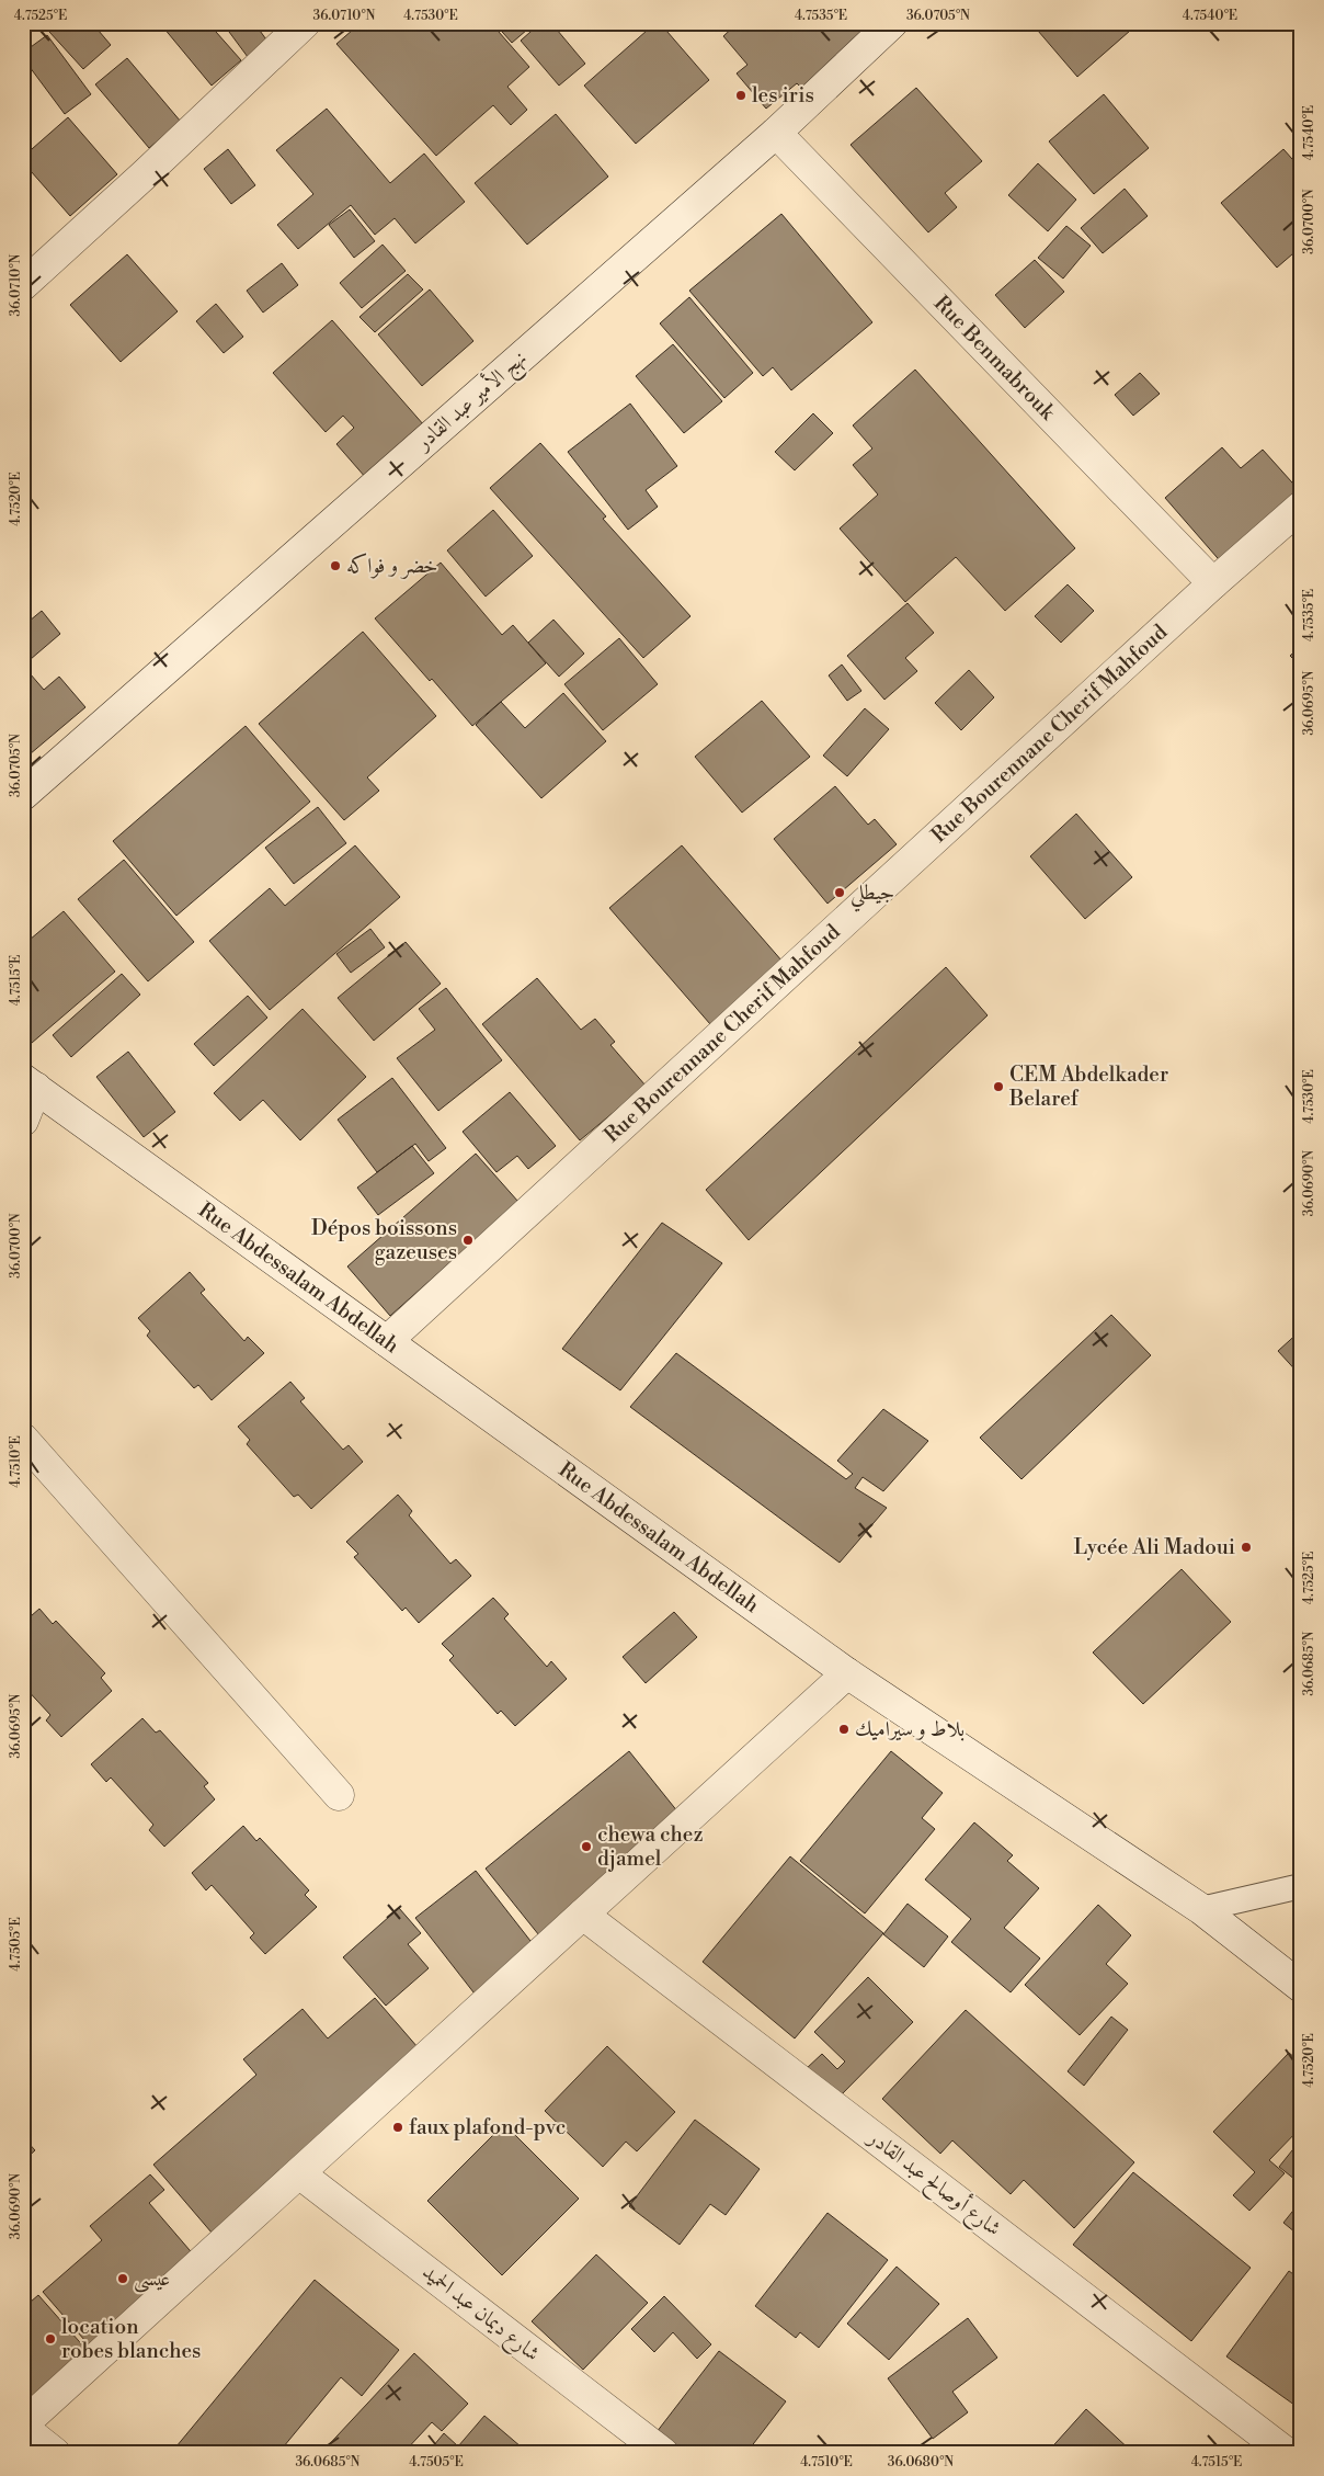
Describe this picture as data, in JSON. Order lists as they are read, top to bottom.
{
  "streets": {
    "street": [
      "Rue Benmabrouk",
      "نهج الأمير عبد القادر",
      "Rue Bourennane Cherif Mahfoud",
      "Rue Abdessalam Abdellah",
      "شارع أوصالح عبد القادر",
      "شارع ديمان عبد الحميد"
    ]
  },
  "crossings": [
    ["Rue Benmabrouk", "نهج الأمير عبد القادر"],
    ["Rue Benmabrouk", "Rue Bourennane Cherif Mahfoud"],
    ["Rue Bourennane Cherif Mahfoud", "Rue Abdessalam Abdellah"]
  ],
  "places": [
    "les iris",
    "خضر و فواكه",
    "جيطلي",
    "CEM Abdelkader Belaref",
    "Dépos boissons gazeuses",
    "Lycée Ali Madoui",
    "بلاط و سيراميك",
    "chewa chez djamel",
    "faux plafond-pvc",
    "عيسى",
    "location robes blanches"
  ],
  "coordinates": [
    "4.7525°E",
    "36.0710°N",
    "4.7530°E",
    "4.7535°E",
    "36.0705°N",
    "4.7540°E",
    "36.0700°N",
    "4.7520°E",
    "36.0695°N",
    "4.7515°E",
    "36.0690°N",
    "4.7510°E",
    "36.0685°N",
    "4.7505°E",
    "36.0680°N"
  ]
}
